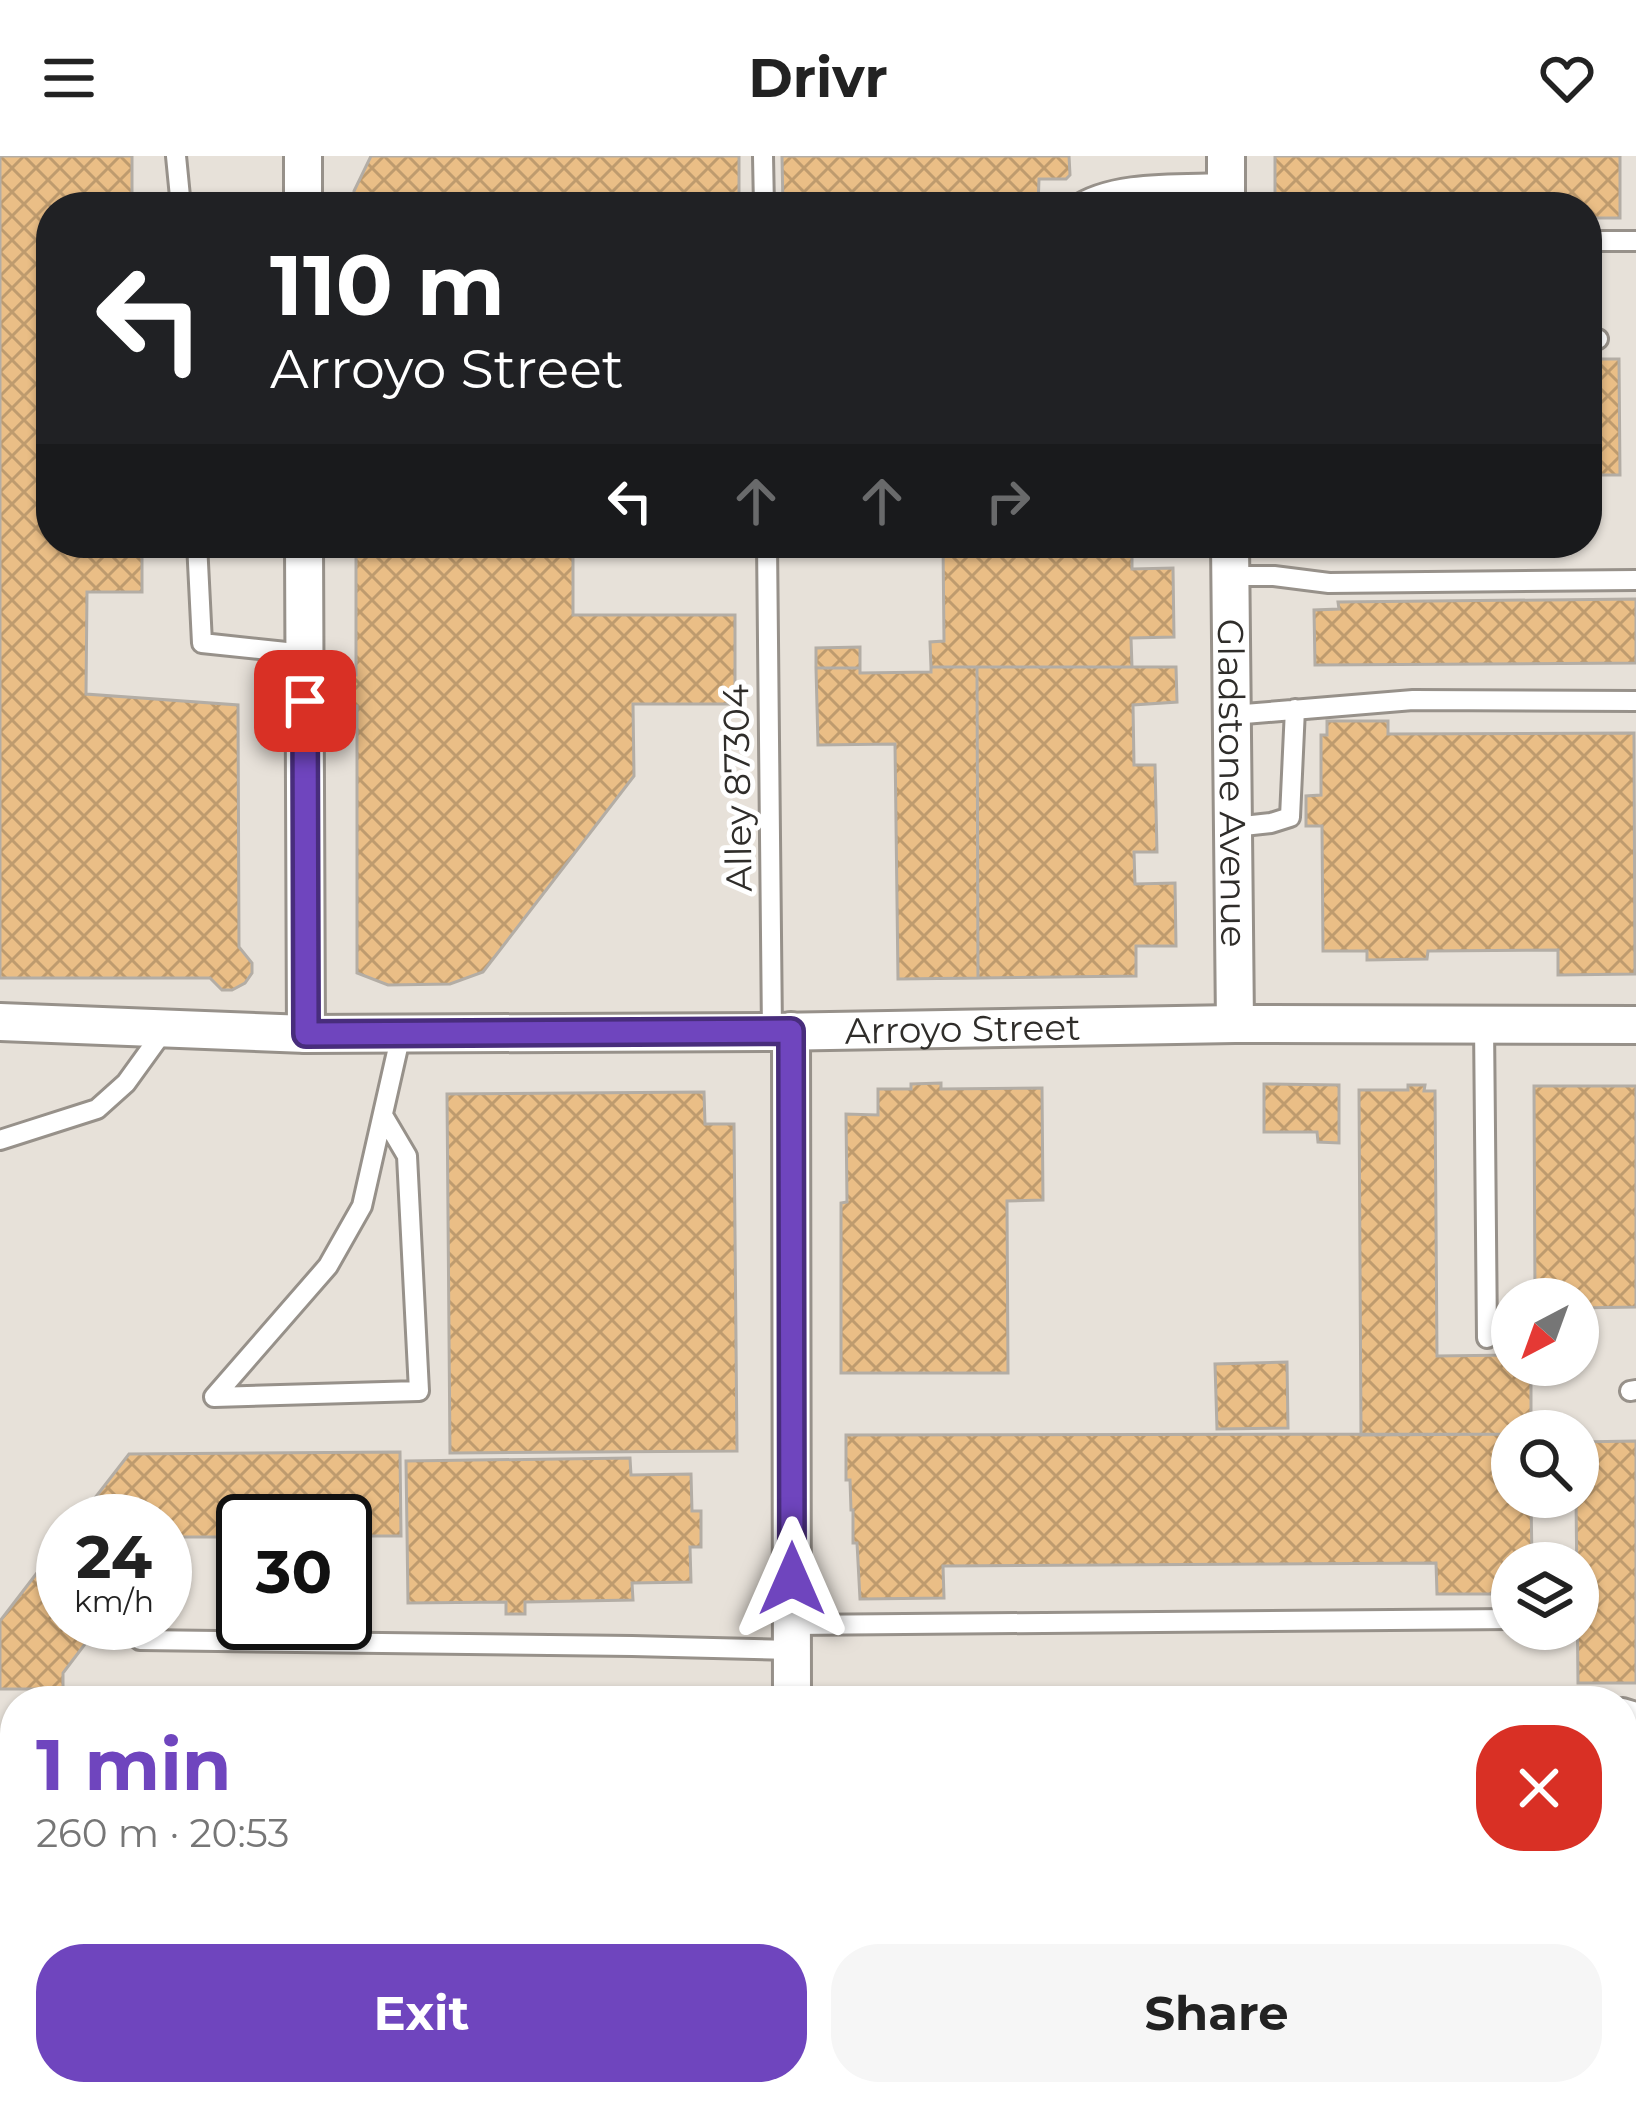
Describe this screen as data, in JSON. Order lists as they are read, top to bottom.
{
  "streets": {
    "street": ["Gladstone Avenue", "Arroyo Street"],
    "lane": ["Alley 87304"]
  },
  "crossings": [
    ["Gladstone Avenue", "Arroyo Street"],
    ["Alley 87304", "Arroyo Street"]
  ],
  "north": "bottom left",
  "page": {
    "header": "Drivr",
    "turn": ["110 m", "Arroyo Street"],
    "speed": "24 km/h",
    "limit": "30",
    "heading": ["1 min", "260 m · 20:53"],
    "buttons": ["Exit", "Share"]
  }
}
